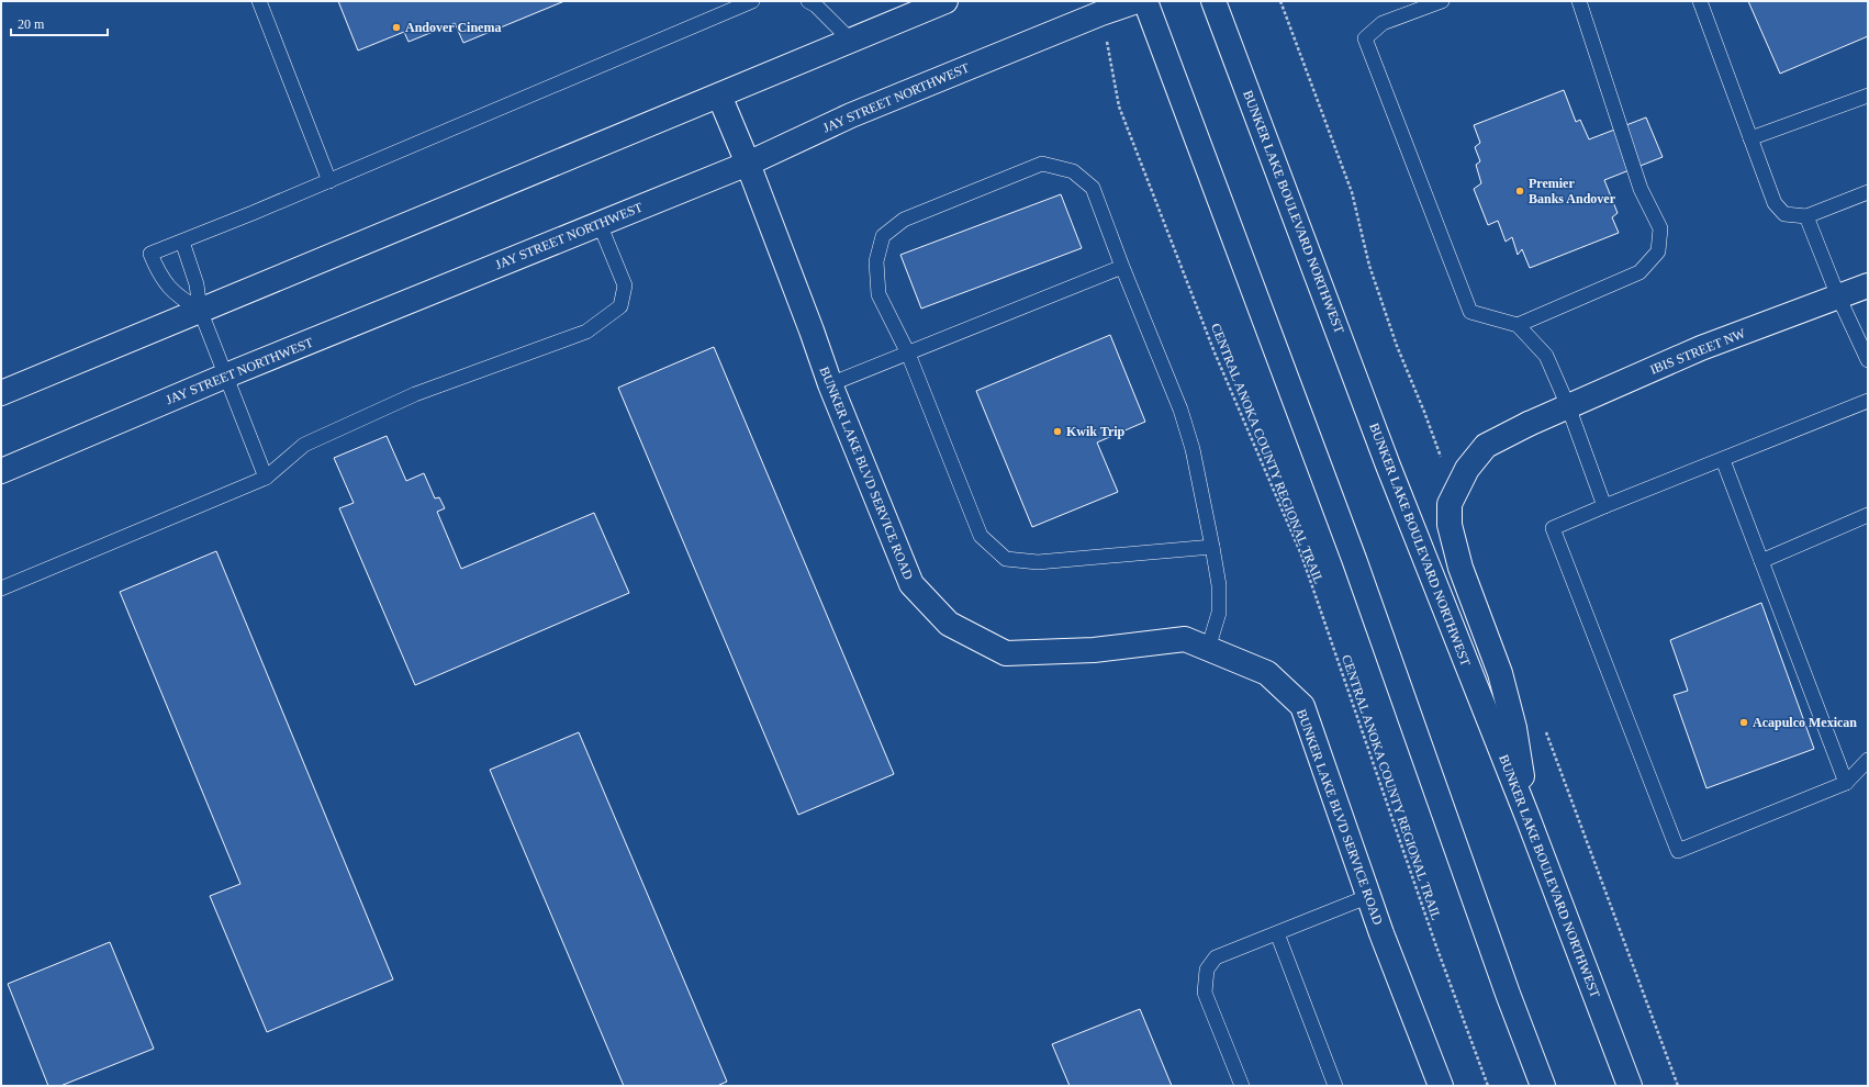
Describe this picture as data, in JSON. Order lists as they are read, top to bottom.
{
  "streets": {
    "street": [
      "JAY STREET NORTHWEST",
      "BUNKER LAKE BOULEVARD NORTHWEST",
      "IBIS STREET NW",
      "BUNKER LAKE BLVD SERVICE ROAD"
    ],
    "path": ["CENTRAL ANOKA COUNTY REGIONAL TRAIL"]
  },
  "crossings": [
    ["JAY STREET NORTHWEST", "CENTRAL ANOKA COUNTY REGIONAL TRAIL"],
    ["JAY STREET NORTHWEST", "BUNKER LAKE BLVD SERVICE ROAD"],
    ["BUNKER LAKE BOULEVARD NORTHWEST", "IBIS STREET NW"]
  ],
  "places": [
    "Andover Cinema",
    "Premier Banks Andover",
    "Kwik Trip",
    "Acapulco Mexican"
  ],
  "scale_bar": "20 m"
}
